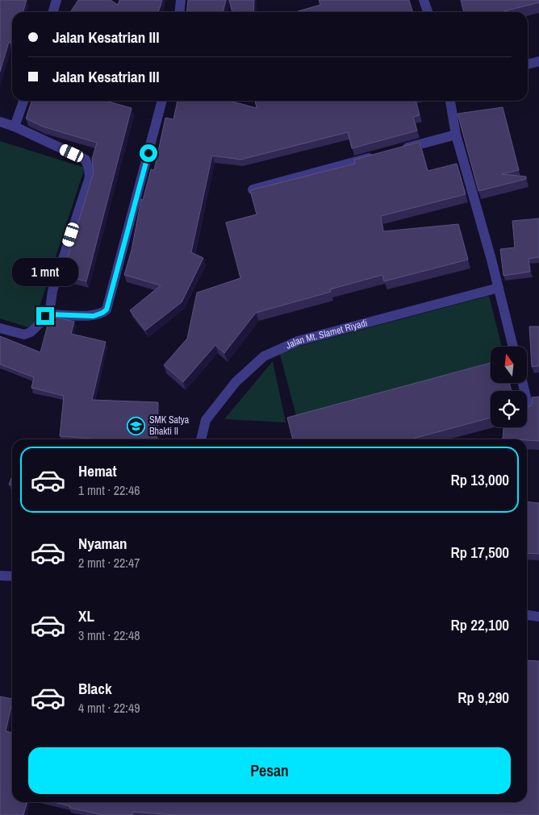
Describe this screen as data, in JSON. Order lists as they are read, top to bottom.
{
  "streets": {
    "street": ["Jalan Mt. Slamet Riyadi"]
  },
  "places": {
    "school or university": ["SMK Satya Bhakti II"]
  },
  "north": "top",
  "page": {
    "banner": ["Jalan Kesatrian III", "Jalan Kesatrian III"],
    "bubble": "1 mnt",
    "list": [
      {
        "name": "Hemat",
        "note": "1 mnt · 22:46",
        "value": "Rp 13,000"
      },
      {
        "name": "Nyaman",
        "note": "2 mnt · 22:47",
        "value": "Rp 17,500"
      },
      {
        "name": "XL",
        "note": "3 mnt · 22:48",
        "value": "Rp 22,100"
      },
      {
        "name": "Black",
        "note": "4 mnt · 22:49",
        "value": "Rp 9,290"
      }
    ],
    "buttons": "Pesan"
  }
}
